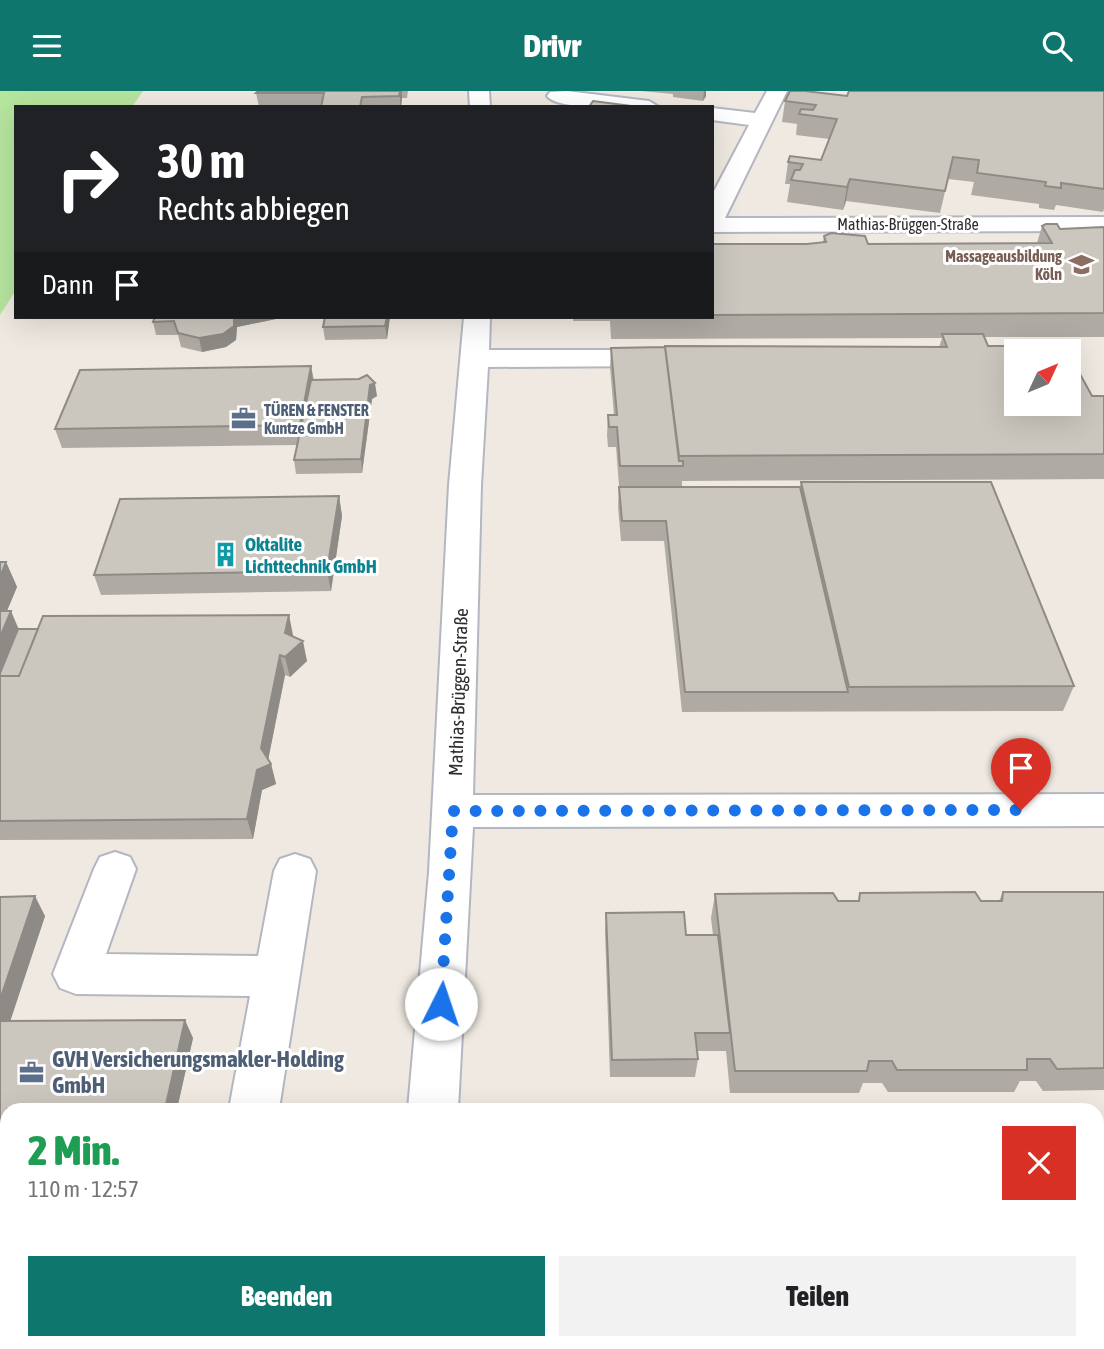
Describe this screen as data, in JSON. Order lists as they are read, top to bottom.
{
  "streets": {
    "street": ["Mathias-Brüggen-Straße"]
  },
  "places": {
    "school or university": ["Massageausbildung Köln"],
    "office": ["TÜREN & FENSTER Kuntze GmbH", "GVH Versicherungsmakler-Holding GmbH"],
    "building": ["Oktalite Lichttechnik GmbH"]
  },
  "north": "top right",
  "page": {
    "header": "Drivr",
    "turn": ["30 m", "Rechts abbiegen"],
    "then": "Dann",
    "heading": ["2 Min.", "110 m · 12:57"],
    "buttons": ["Beenden", "Teilen"]
  }
}
